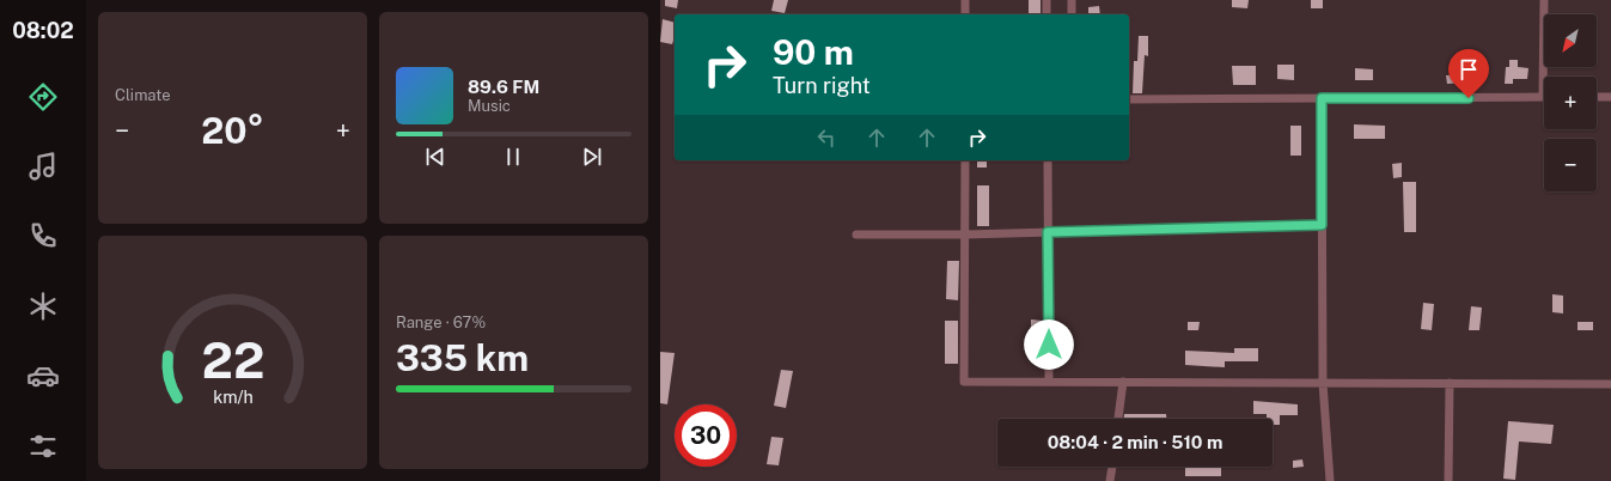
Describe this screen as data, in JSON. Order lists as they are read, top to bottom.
{
  "north": "bottom left",
  "page": {
    "tabs": "08:02",
    "tile": [
      "Climate",
      ["Range · 67%", "335 km"]
    ],
    "map_buttons": ["+", "−"],
    "turn": ["90 m", "Turn right"],
    "song": ["89.6 FM", "Music"],
    "heat": ["−", "20°", "+"],
    "limit": "30",
    "trip": "08:04 · 2 min · 510 m",
    "gauge": ["22", "km/h"]
  }
}
